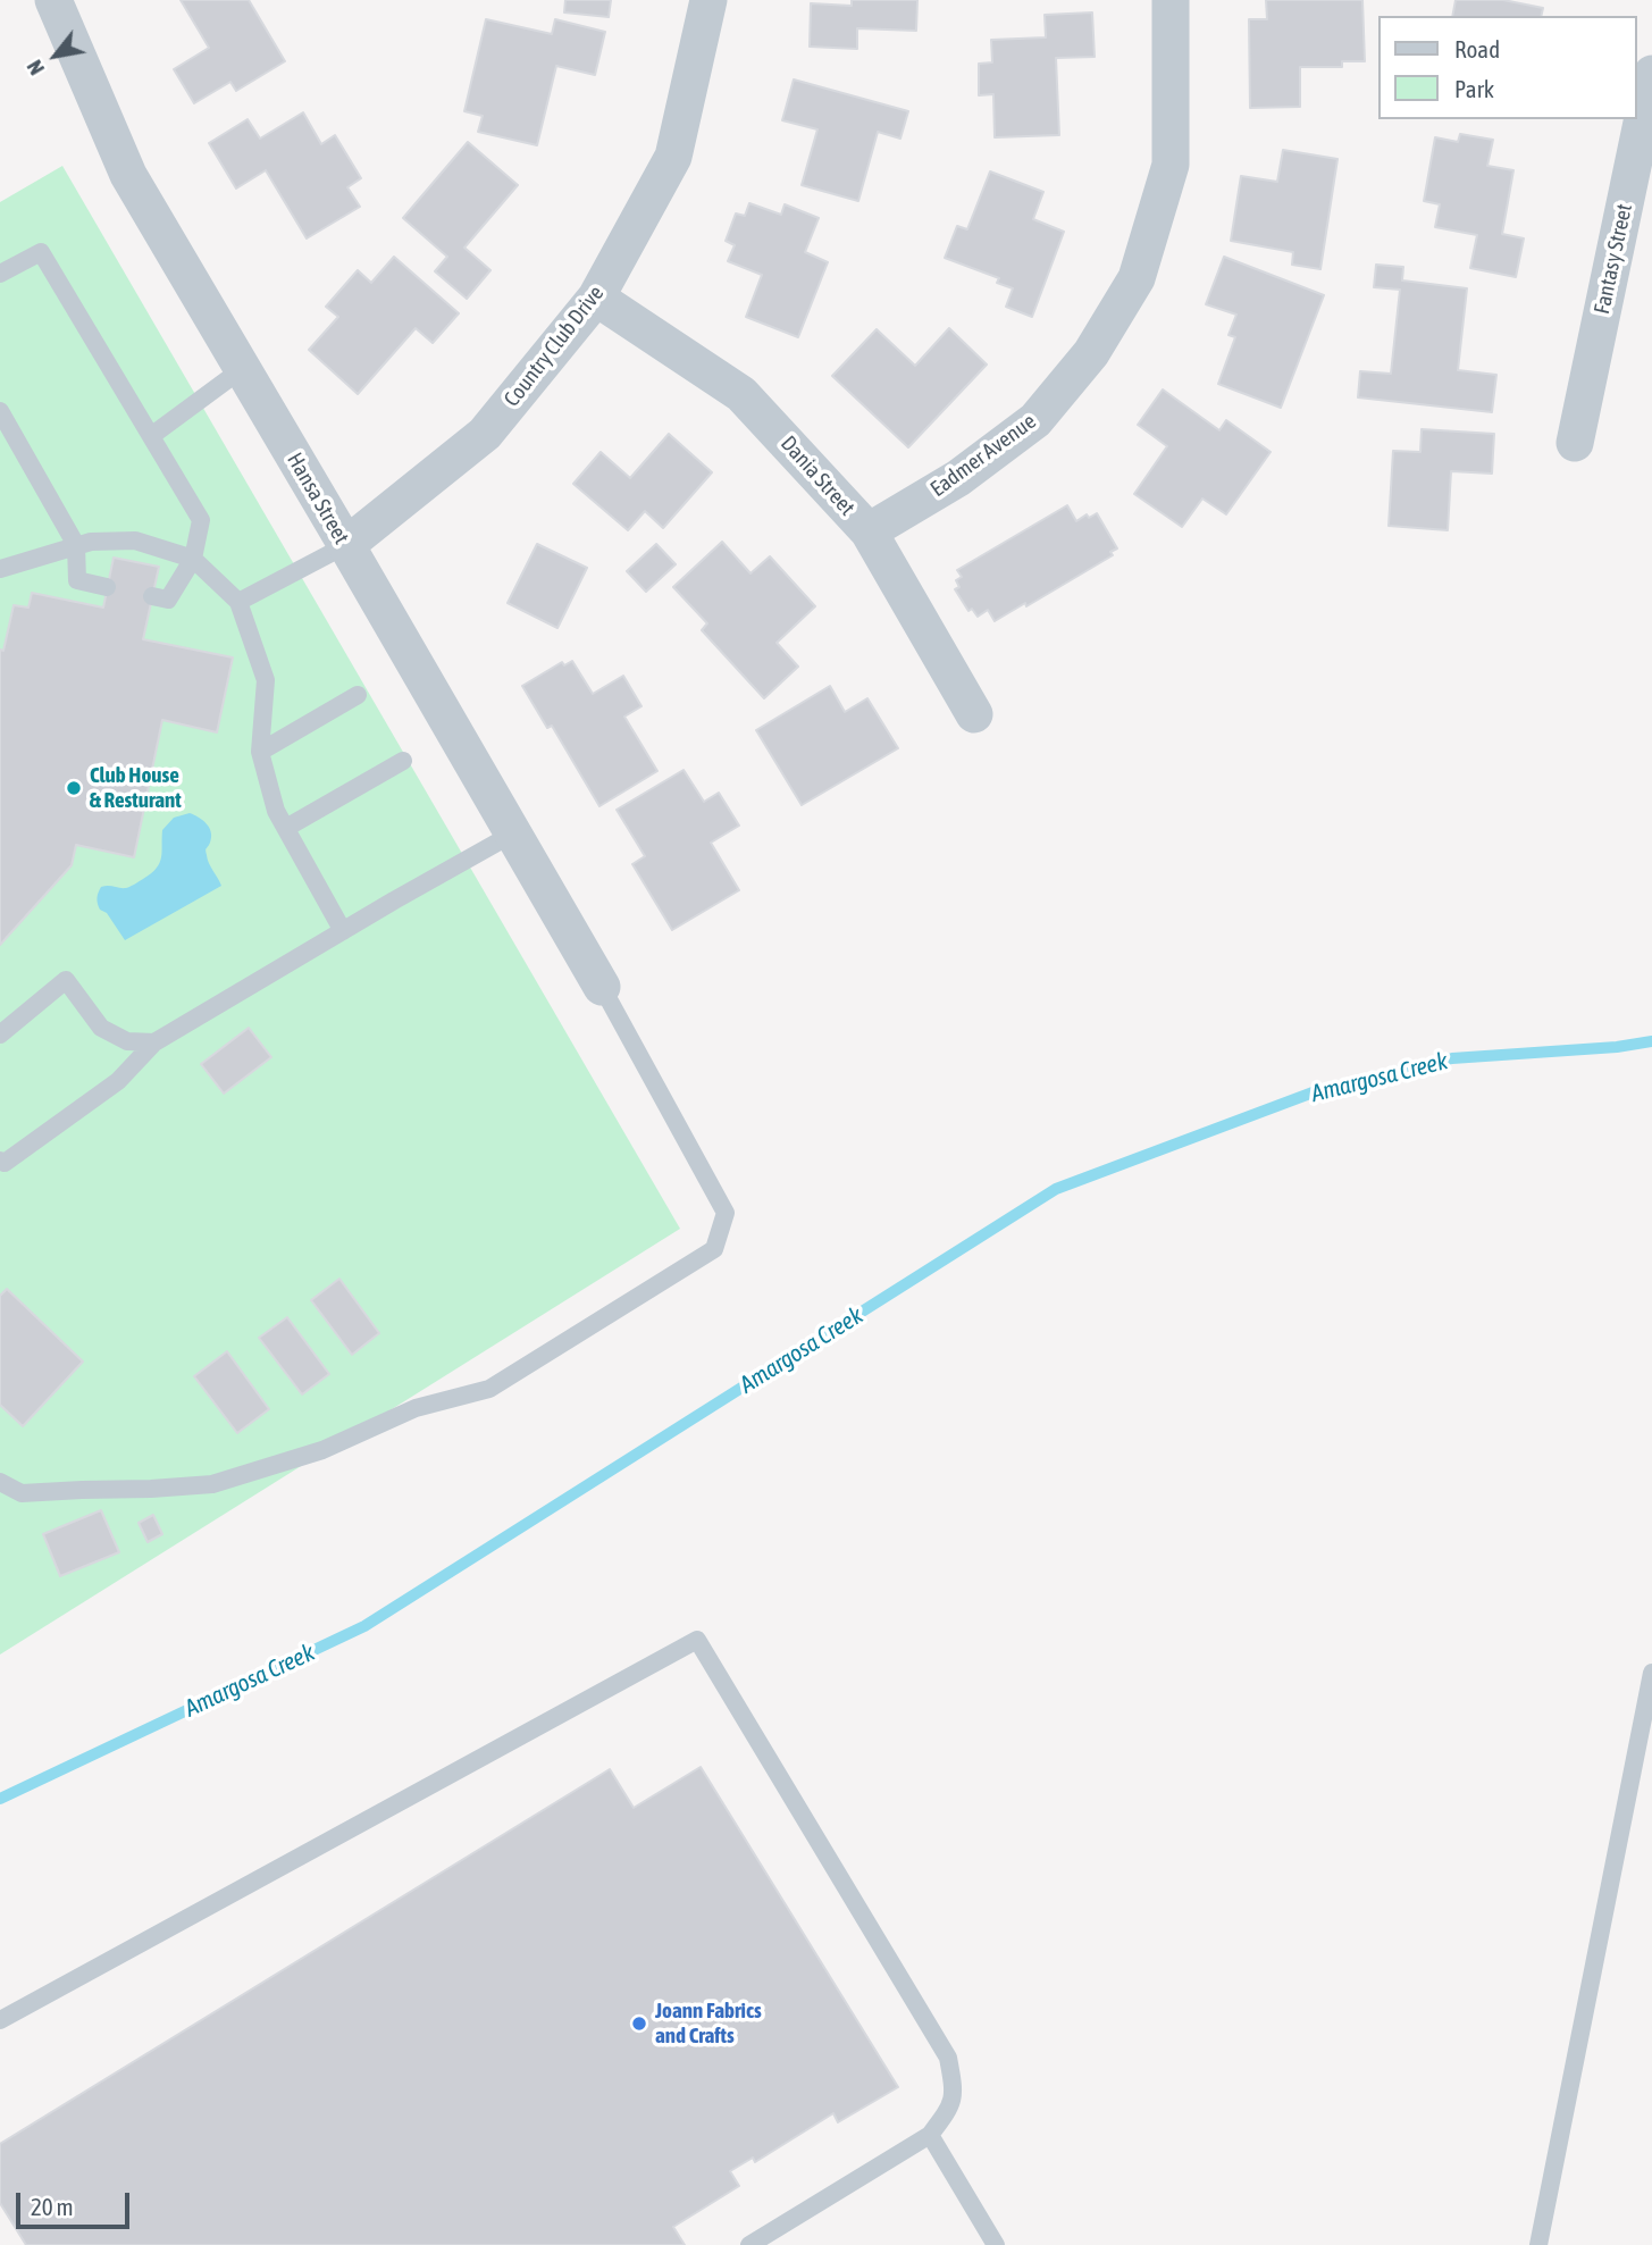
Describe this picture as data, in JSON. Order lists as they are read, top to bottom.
{
  "streets": {
    "street": [
      "Fantasy Street",
      "Country Club Drive",
      "Eadmer Avenue",
      "Dania Street",
      "Hansa Street"
    ]
  },
  "crossings": [
    ["Country Club Drive", "Dania Street"],
    ["Country Club Drive", "Hansa Street"],
    ["Eadmer Avenue", "Dania Street"]
  ],
  "water": ["Amargosa Creek"],
  "places": ["Club House & Resturant", "Joann Fabrics and Crafts"],
  "legend": ["Road", "Park"],
  "scale_bar": "20 m",
  "north": "bottom left"
}
